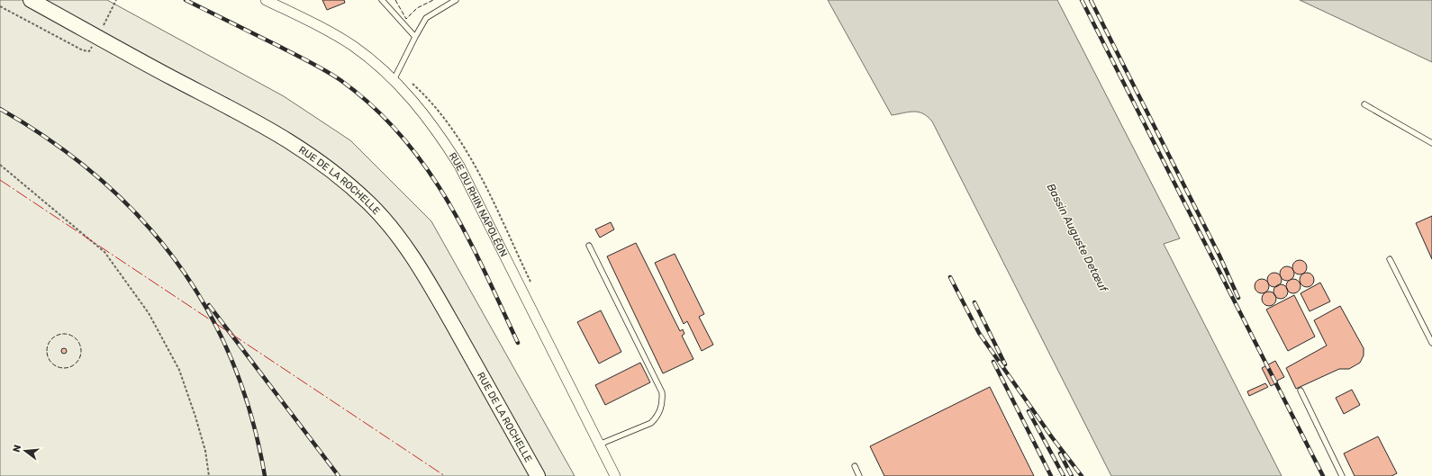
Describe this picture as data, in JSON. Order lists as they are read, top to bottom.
{
  "streets": {
    "main road": ["RUE DE LA ROCHELLE"],
    "street": ["RUE DU RHIN NAPOLÉON"]
  },
  "water": ["Bassin Auguste Detœuf"],
  "north": "left"
}
